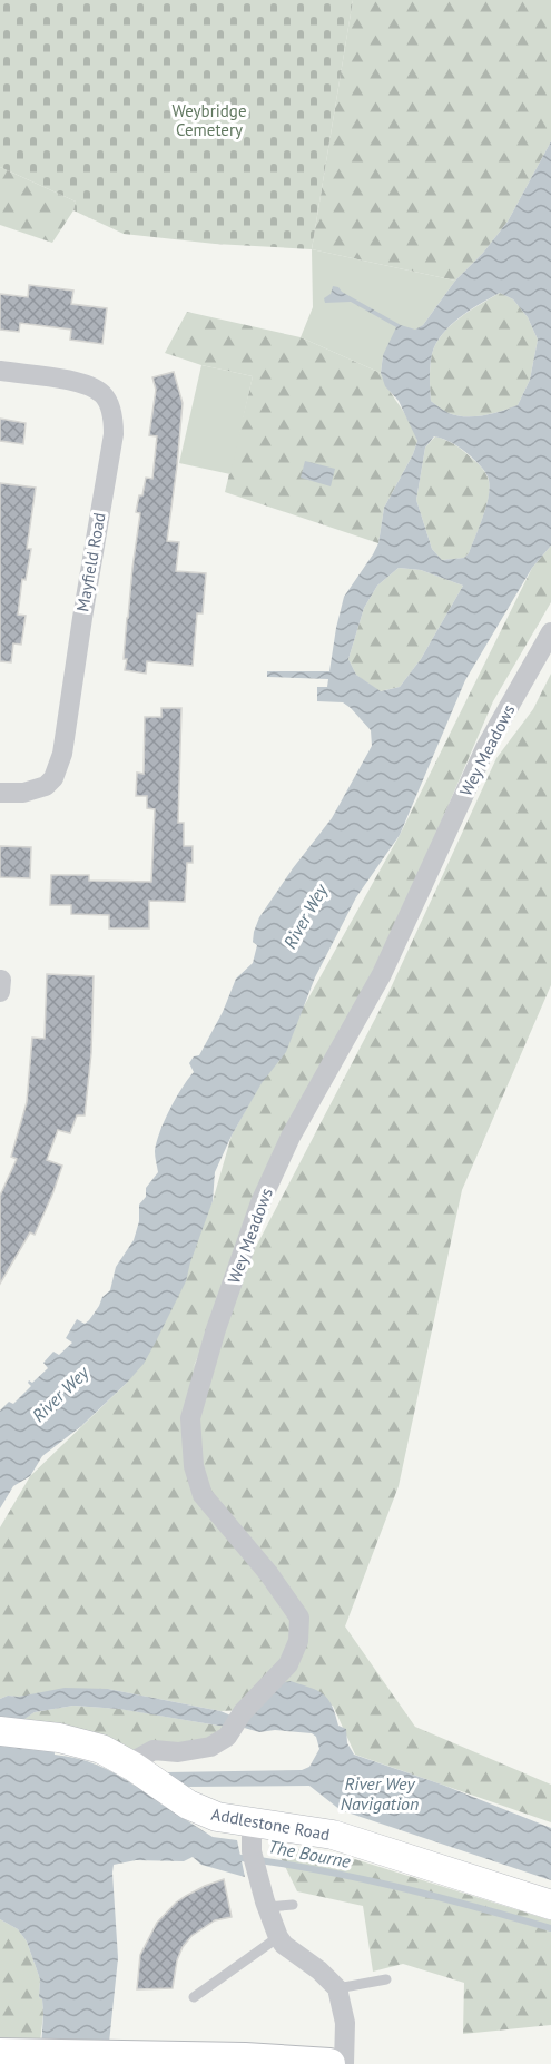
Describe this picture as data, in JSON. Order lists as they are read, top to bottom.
{
  "streets": {
    "street": ["Mayfield Road", "Wey Meadows", "Addlestone Road"]
  },
  "crossings": [
    ["Wey Meadows", "Addlestone Road"]
  ],
  "water": ["River Wey", "River Wey Navigation", "The Bourne"],
  "parks": ["Weybridge Cemetery"]
}
